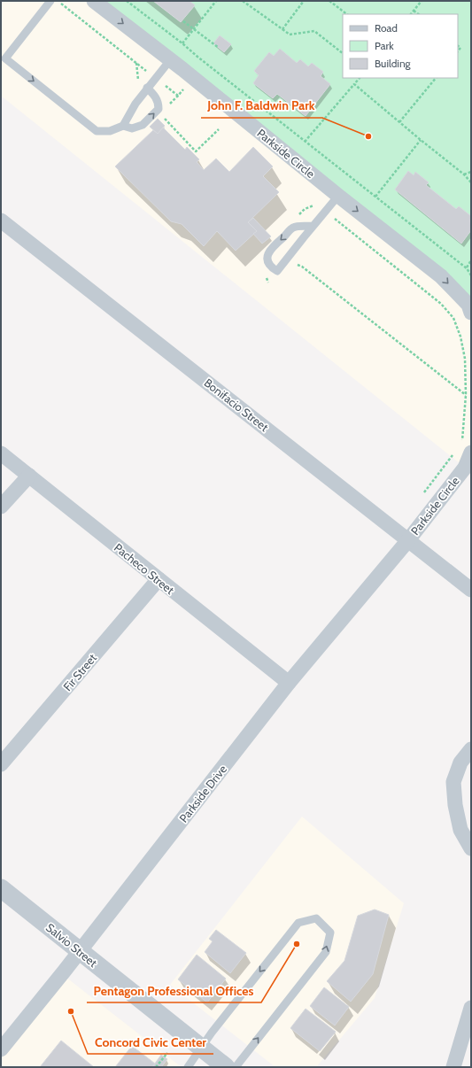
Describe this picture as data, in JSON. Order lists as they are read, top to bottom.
{
  "streets": {
    "street": [
      "Parkside Circle",
      "Bonifacio Street",
      "Pacheco Street",
      "Fir Street",
      "Parkside Drive",
      "Salvio Street"
    ]
  },
  "crossings": [
    ["Parkside Circle", "Bonifacio Street"],
    ["Parkside Circle", "Parkside Drive"],
    ["Bonifacio Street", "Parkside Drive"],
    ["Pacheco Street", "Fir Street"],
    ["Pacheco Street", "Parkside Drive"],
    ["Parkside Drive", "Salvio Street"]
  ],
  "one_way": ["Parkside Circle"],
  "places": ["John F. Baldwin Park", "Pentagon Professional Offices", "Concord Civic Center"],
  "legend": ["Road", "Park", "Building"]
}
